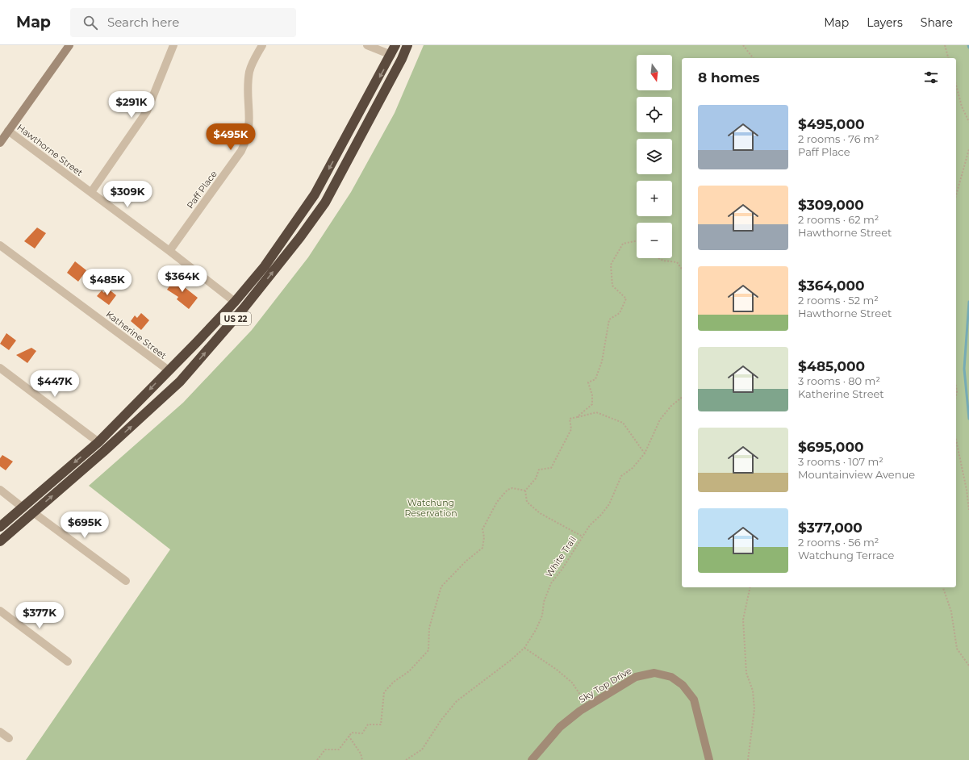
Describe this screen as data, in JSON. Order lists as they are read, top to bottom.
{
  "streets": {
    "highway": ["US 22"],
    "street": [
      "Hawthorne Street",
      "Paff Place",
      "Katherine Street",
      "Sky Top Drive"
    ],
    "path": ["White Trail"]
  },
  "crossings": [
    ["Hawthorne Street", "Paff Place"],
    ["Hawthorne Street", "US 22"],
    ["US 22", "Katherine Street"]
  ],
  "parks": ["Watchung Reservation"],
  "north": "bottom",
  "page": {
    "header": "Map",
    "search": "Search here",
    "nav": ["Map", "Layers", "Share"],
    "map_buttons": ["+", "−"],
    "heading": "8 homes",
    "price": [
      "$291K",
      "$495K",
      "$309K",
      "$364K",
      "$485K",
      "$447K",
      "$695K",
      "$377K"
    ],
    "list": [
      {
        "name": "$495,000",
        "note": "2 rooms · 76 m² · Paff Place"
      },
      {
        "name": "$309,000",
        "note": "2 rooms · 62 m² · Hawthorne Street"
      },
      {
        "name": "$364,000",
        "note": "2 rooms · 52 m² · Hawthorne Street"
      },
      {
        "name": "$485,000",
        "note": "3 rooms · 80 m² · Katherine Street"
      },
      {
        "name": "$695,000",
        "note": "3 rooms · 107 m² · Mountainview Avenue"
      },
      {
        "name": "$377,000",
        "note": "2 rooms · 56 m² · Watchung Terrace"
      }
    ]
  }
}
